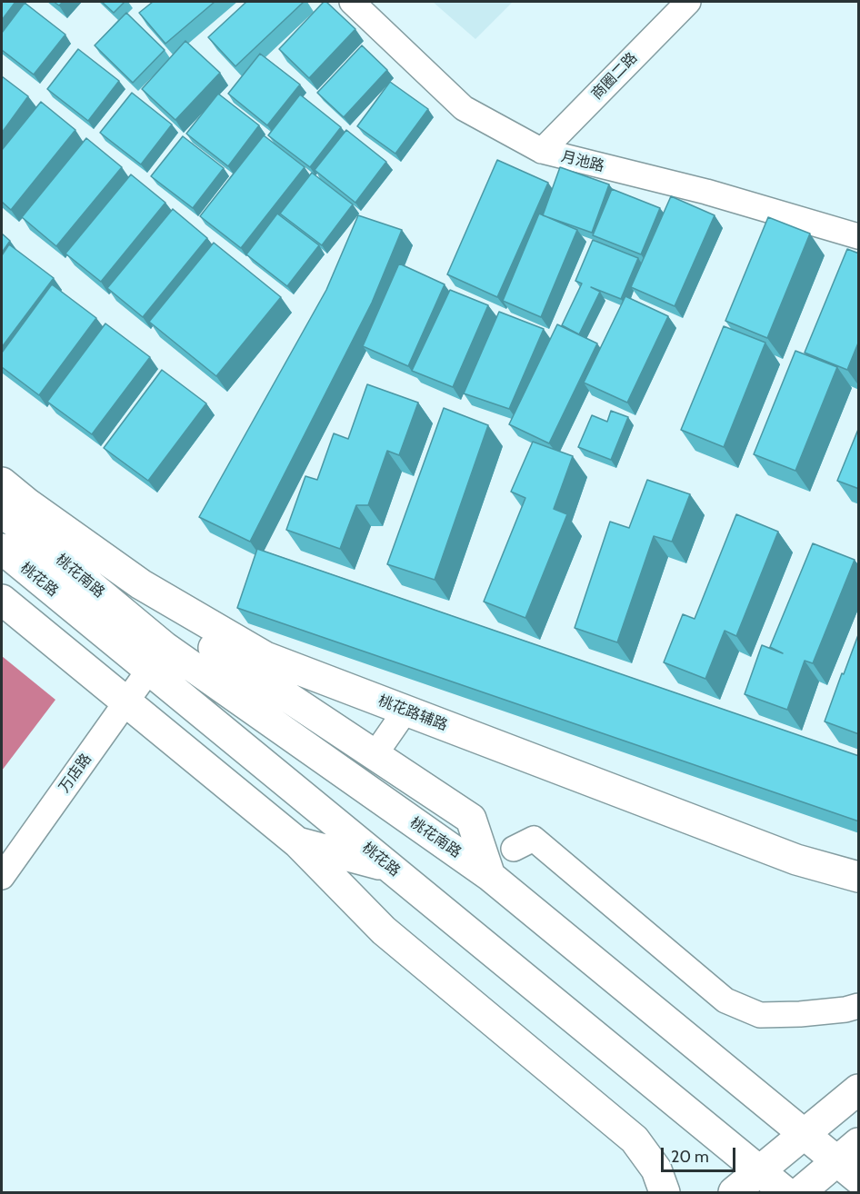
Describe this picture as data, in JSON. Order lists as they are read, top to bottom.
{
  "streets": {
    "main road": ["桃花南路", "桃花路", "桃花路辅路"],
    "street": ["商圈二路", "月池路", "万店路"]
  },
  "crossings": [
    ["商圈二路", "月池路"],
    ["桃花路", "万店路"]
  ],
  "scale_bar": "20 m"
}
